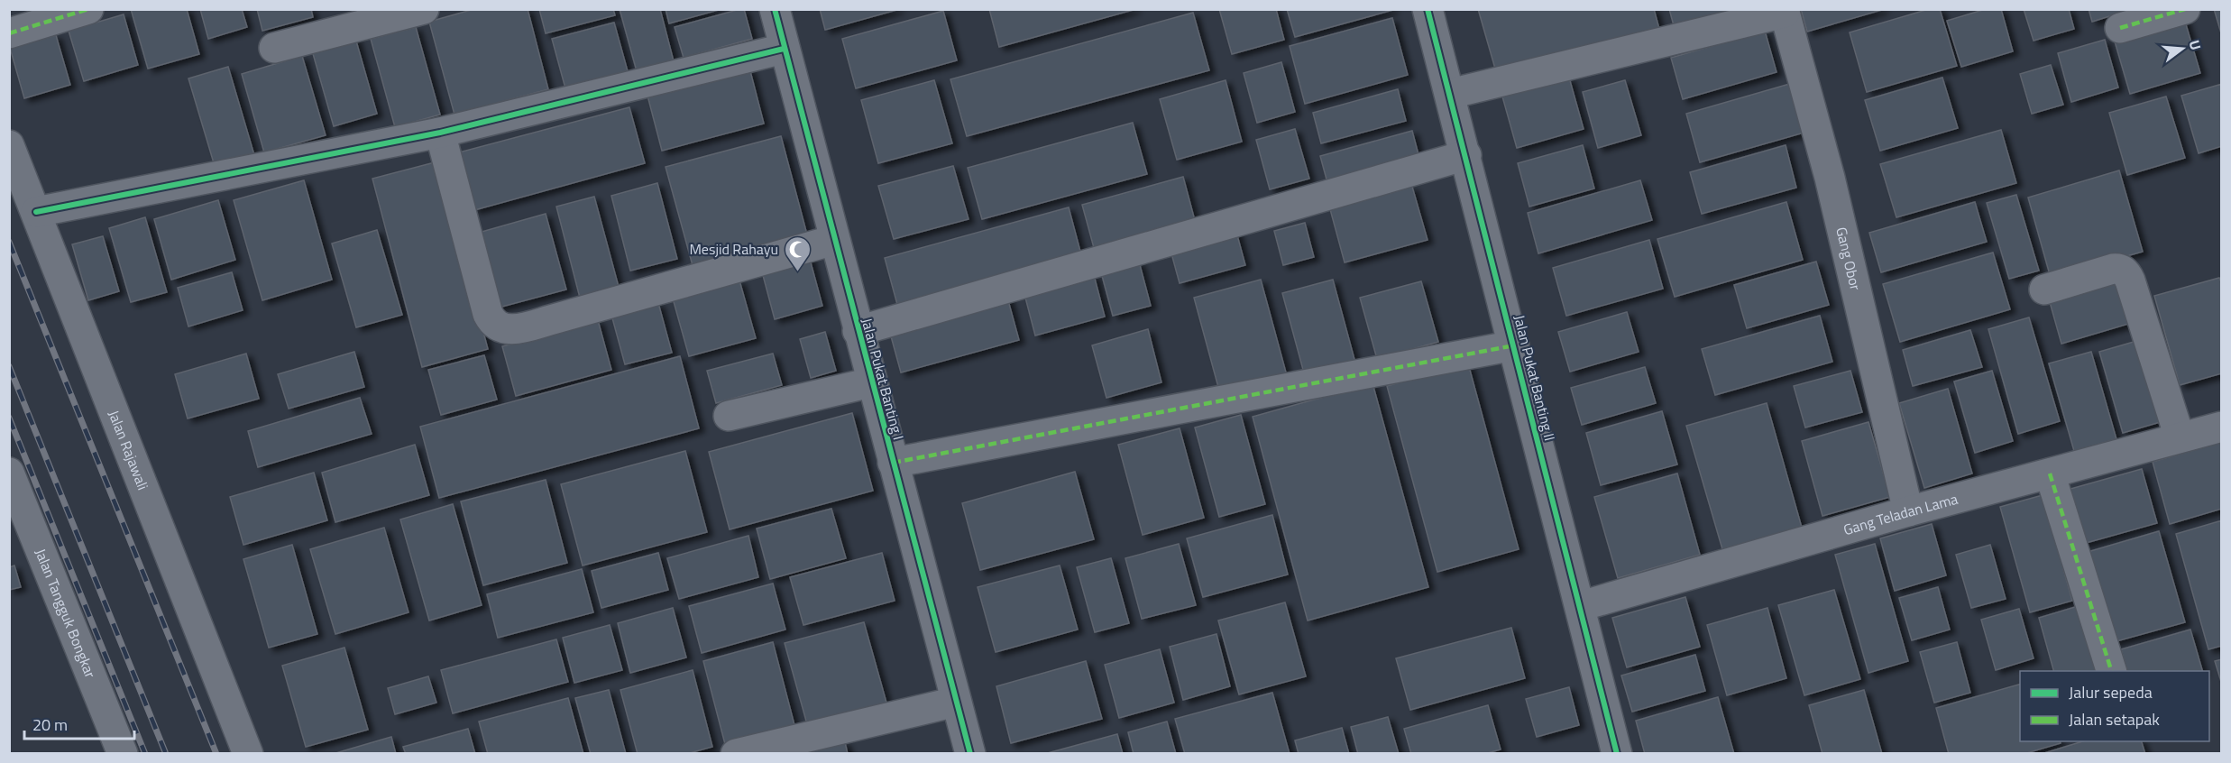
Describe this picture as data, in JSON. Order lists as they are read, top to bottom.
{
  "streets": {
    "street": [
      "Gang Obor",
      "Jalan Pukat Banting II",
      "Jalan Pukat Banting I",
      "Jalan Rajawali",
      "Gang Teladan Lama",
      "Jalan Tangguk Bongkar"
    ]
  },
  "crossings": [
    ["Gang Obor", "Gang Teladan Lama"],
    ["Jalan Pukat Banting II", "Gang Teladan Lama"]
  ],
  "places": {
    "mosque": ["Mesjid Rahayu"]
  },
  "legend": ["Jalur sepeda", "Jalan setapak"],
  "scale_bar": "20 m",
  "north": "right"
}
